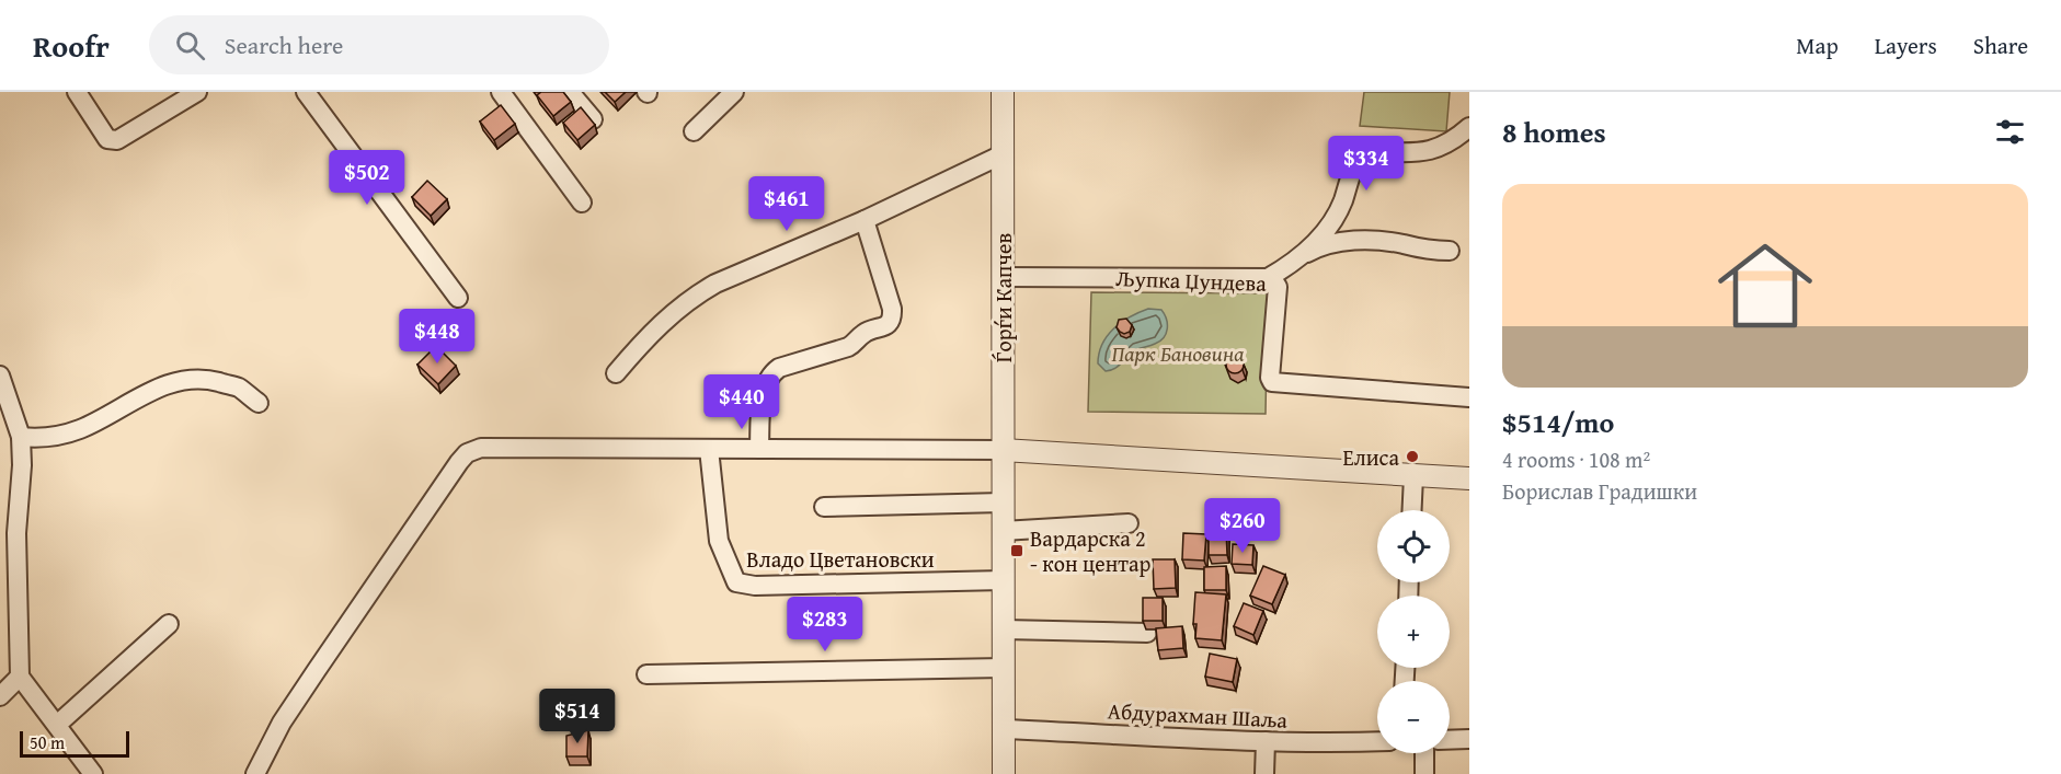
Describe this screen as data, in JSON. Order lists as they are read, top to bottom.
{
  "streets": {
    "street": [
      "Љупка Џундева",
      "Ѓорѓи Капчев",
      "Владо Цветановски",
      "Абдурахман Шаља"
    ]
  },
  "crossings": [
    ["Љупка Џундева", "Ѓорѓи Капчев"],
    ["Ѓорѓи Капчев", "Владо Цветановски"],
    ["Ѓорѓи Капчев", "Абдурахман Шаља"]
  ],
  "parks": ["Парк Бановина"],
  "places": {
    "other": ["Елиса"],
    "transit": ["Вардарска 2 - кон центар"]
  },
  "scale_bar": "50 m",
  "page": {
    "header": "Roofr",
    "search": "Search here",
    "nav": ["Map", "Layers", "Share"],
    "heading": "8 homes",
    "price": [
      "$334",
      "$502",
      "$461",
      "$448",
      "$440",
      "$260",
      "$283",
      "$514"
    ],
    "list": [
      {
        "name": "$514/mo",
        "note": "4 rooms · 108 m² · Борислав Градишки"
      }
    ],
    "map_buttons": ["+", "−"],
    "scale": "50 m"
  }
}
